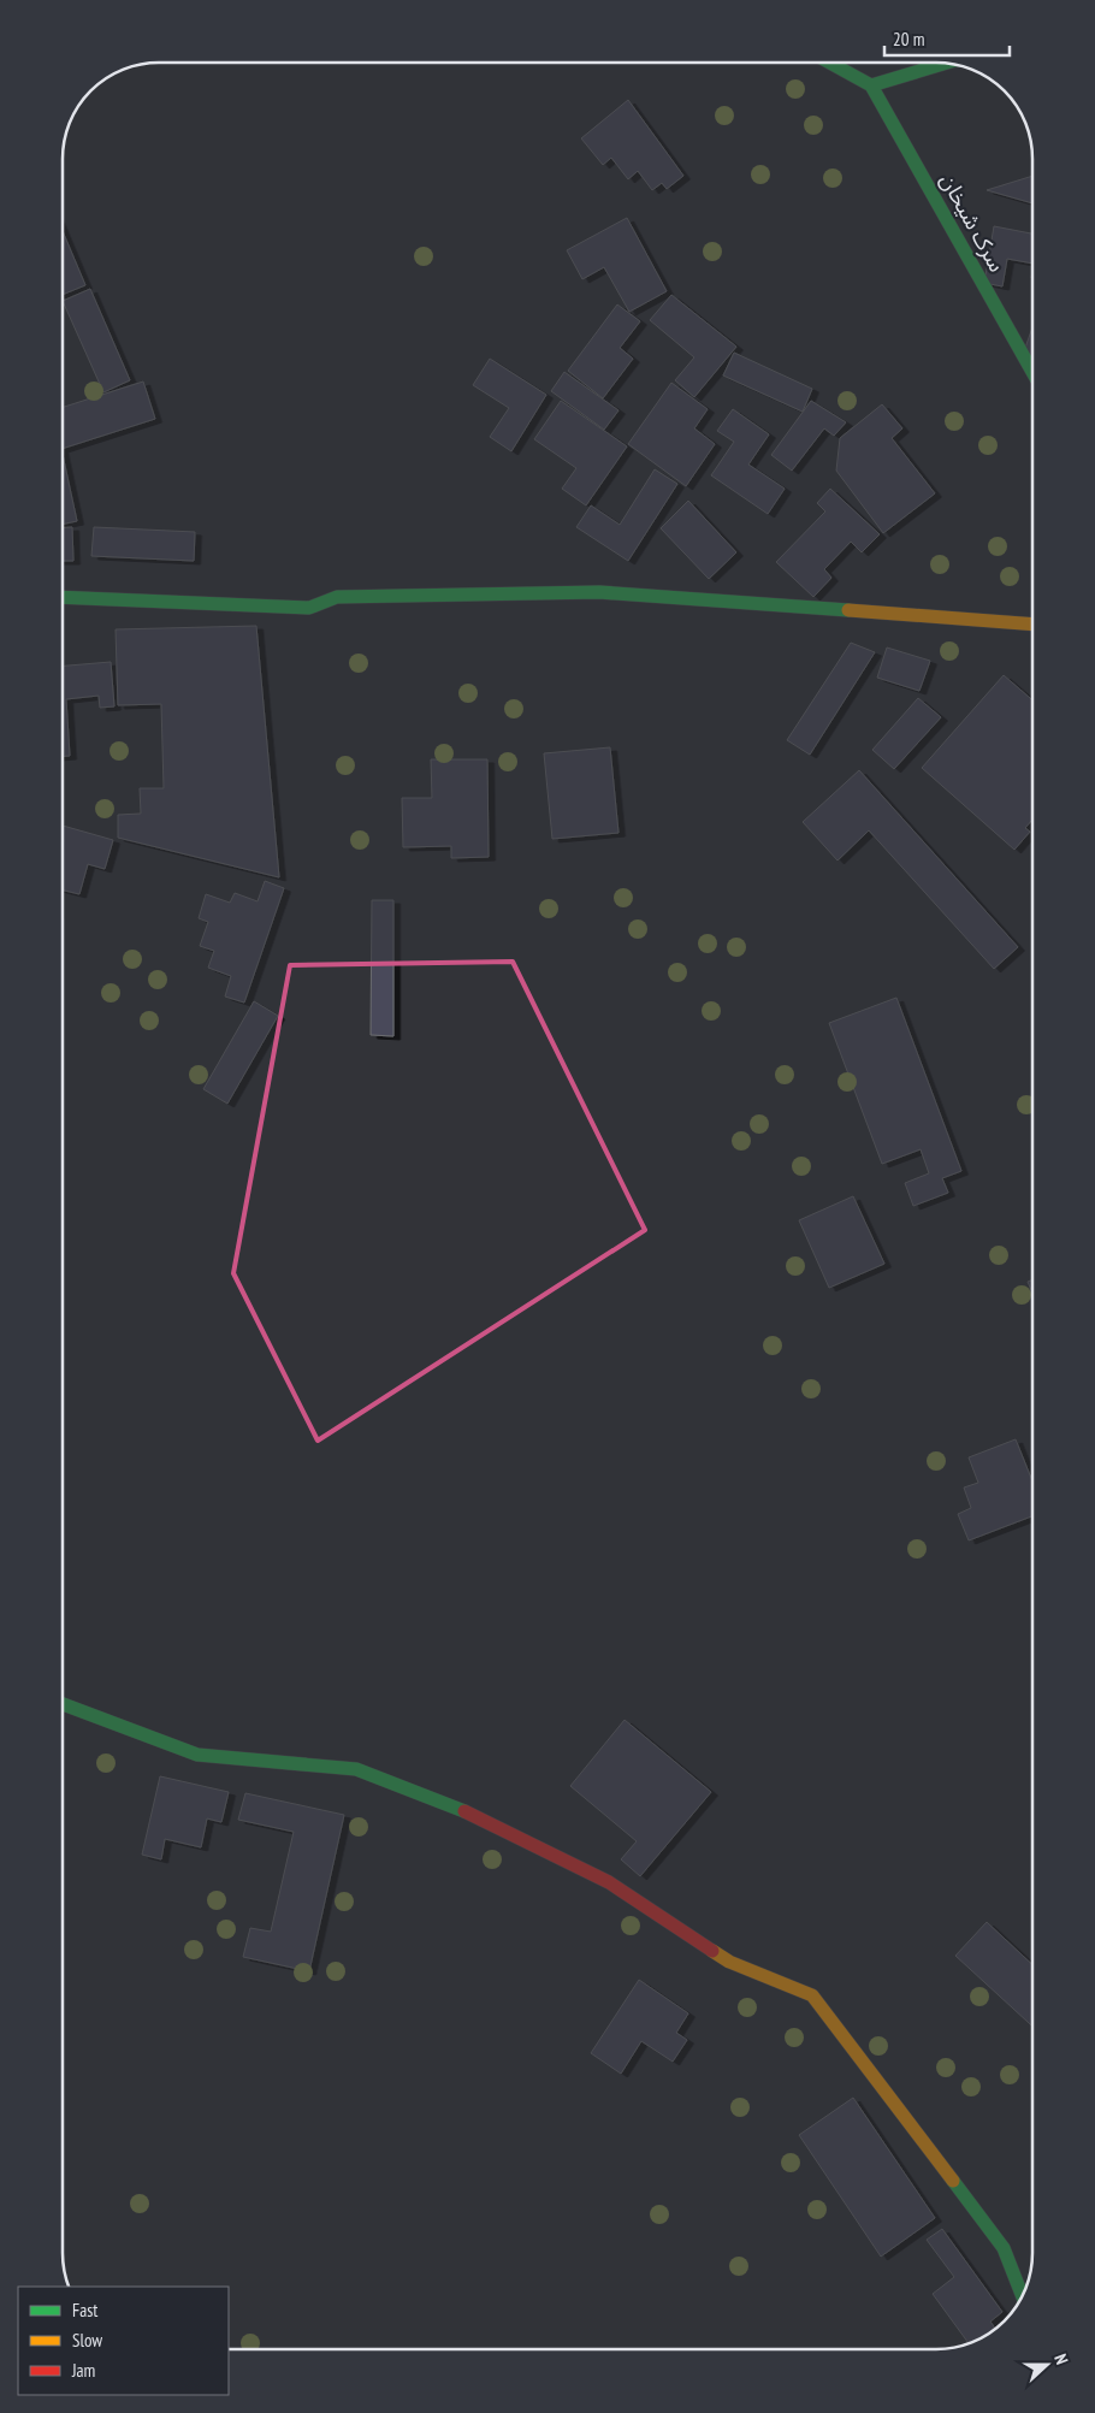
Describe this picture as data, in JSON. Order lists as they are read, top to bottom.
{
  "streets": {
    "street": ["سرک شیخان"]
  },
  "legend": ["Fast", "Slow", "Jam"],
  "scale_bar": "20 m",
  "north": "right"
}
